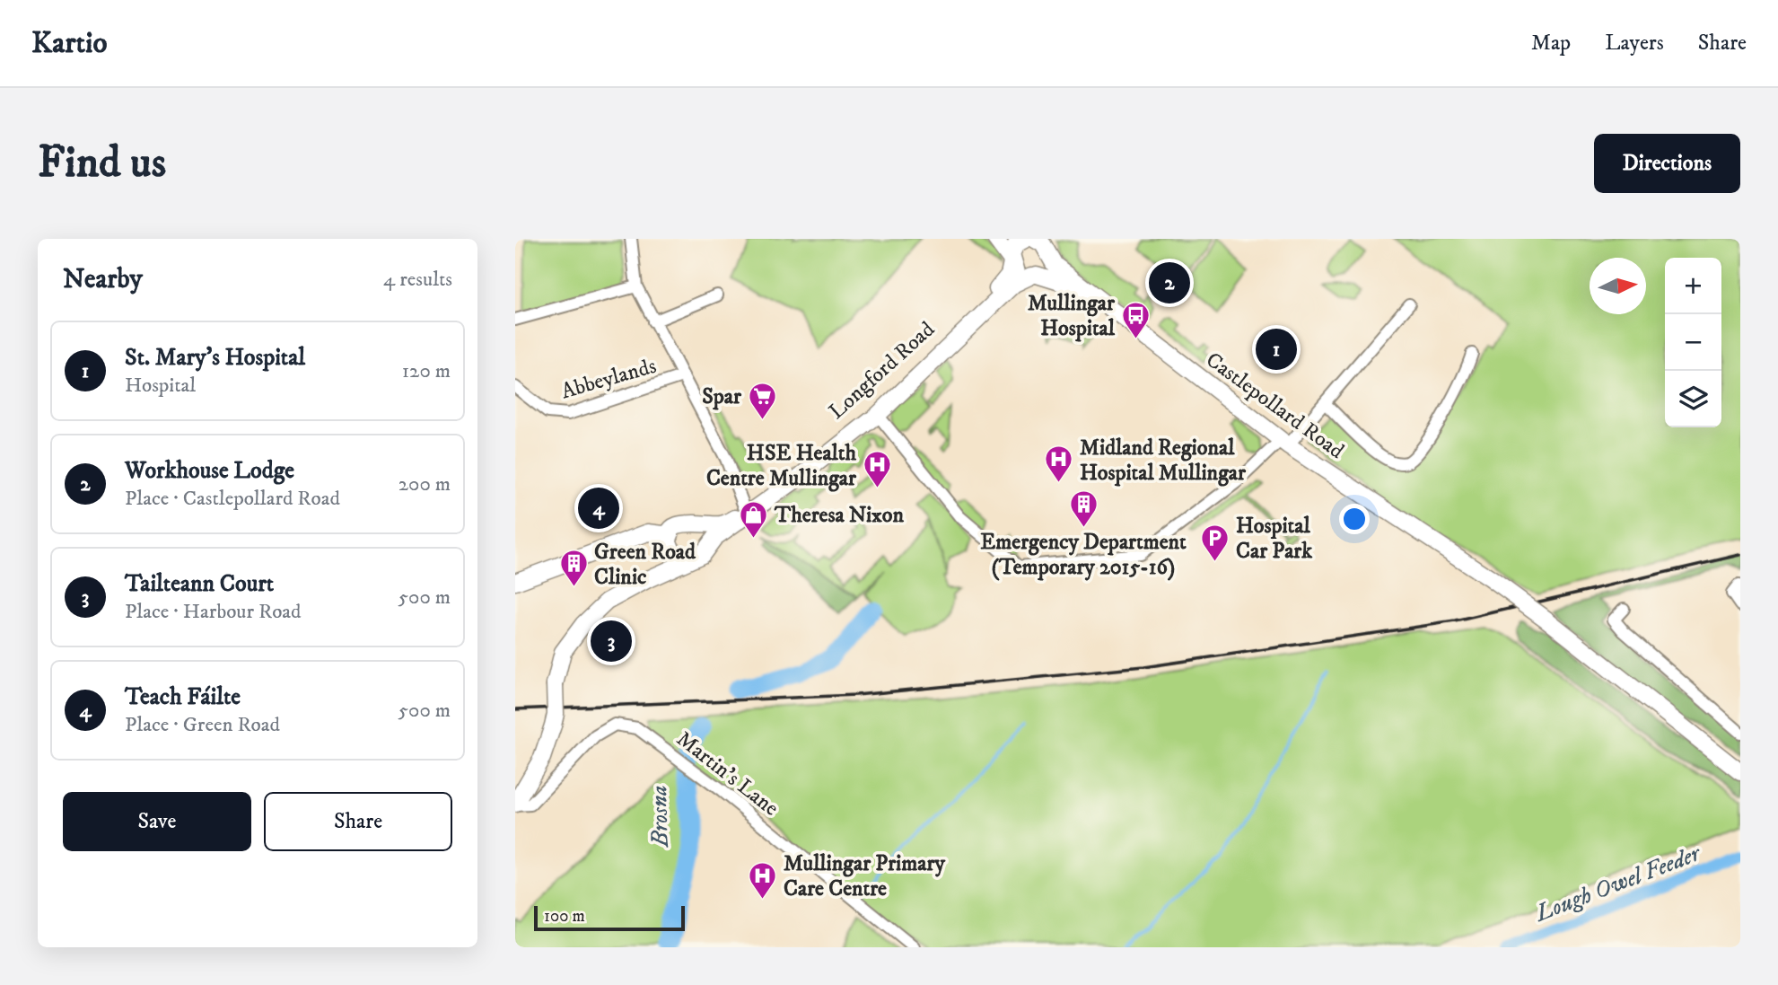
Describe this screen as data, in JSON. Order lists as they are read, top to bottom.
{
  "streets": {
    "street": [
      "Longford Road",
      "Abbeylands",
      "Castlepollard Road",
      "Martin's Lane"
    ]
  },
  "crossings": [
    ["Longford Road", "Abbeylands"],
    ["Longford Road", "Castlepollard Road"]
  ],
  "water": ["Brosna", "Lough Owel Feeder"],
  "places": {
    "bus stop": ["Mullingar Hospital"],
    "supermarket": ["Spar"],
    "hospital": ["Midland Regional Hospital Mullingar", "HSE Health Centre Mullingar", "Mullingar Primary Care Centre"],
    "building": ["Emergency Department (Temporary 2015-16)", "Green Road Clinic"],
    "shop": ["Theresa Nixon"],
    "parking": ["Hospital Car Park"]
  },
  "scale_bar": "100 m",
  "north": "right",
  "page": {
    "header": "Kartio",
    "nav": ["Map", "Layers", "Share"],
    "buttons": [
      "Directions",
      ["Save", "Share"]
    ],
    "title": "Find us",
    "heading": ["Nearby", "4 results"],
    "map_buttons": ["+", "−"],
    "pins": [
      "2",
      "1",
      "4",
      "3"
    ],
    "list": [
      {
        "mark": "1",
        "name": "St. Mary's Hospital",
        "note": "Hospital",
        "value": "120 m"
      },
      {
        "mark": "2",
        "name": "Workhouse Lodge",
        "note": "Place · Castlepollard Road",
        "value": "200 m"
      },
      {
        "mark": "3",
        "name": "Tailteann Court",
        "note": "Place · Harbour Road",
        "value": "500 m"
      },
      {
        "mark": "4",
        "name": "Teach Fáilte",
        "note": "Place · Green Road",
        "value": "500 m"
      }
    ],
    "scale": "100 m"
  }
}
